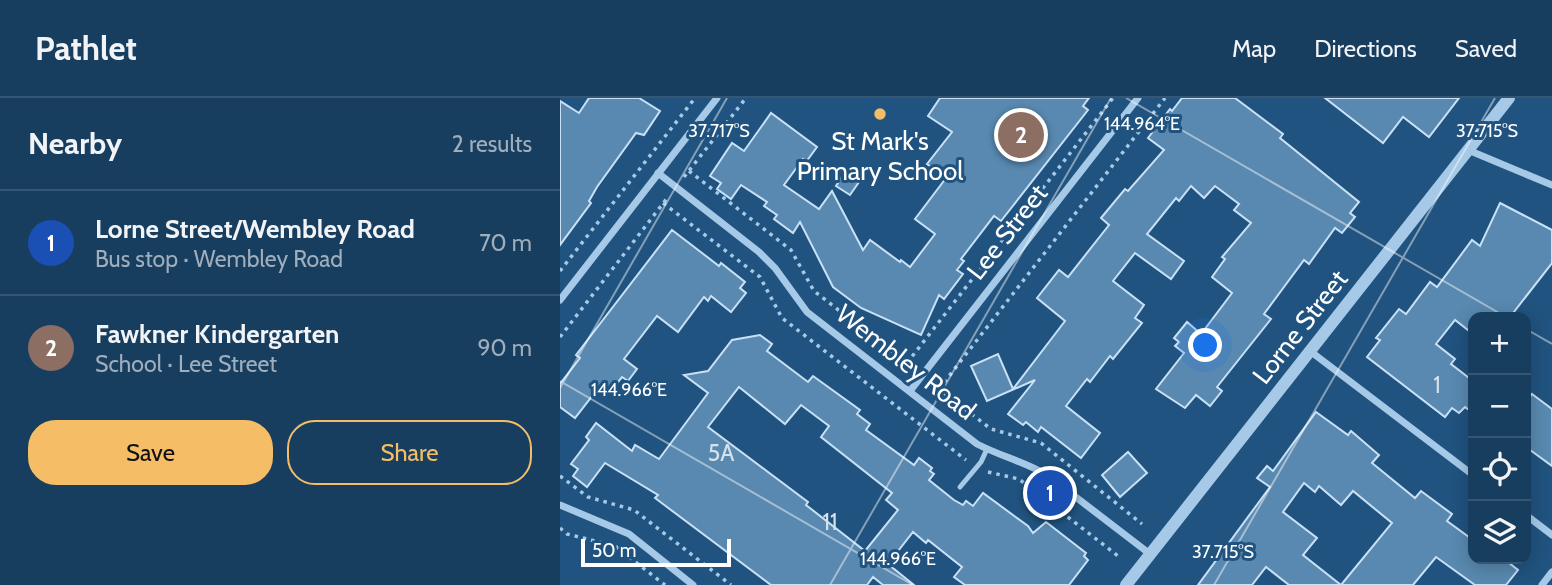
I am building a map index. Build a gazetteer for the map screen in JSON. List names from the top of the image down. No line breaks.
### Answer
{"streets":{"street":["Lee Street","Lorne Street","Wembley Road"]},"crossings":[["Lee Street","Wembley Road"],["Lorne Street","Wembley Road"]],"places":["St Mark's Primary School"],"house_numbers":["1","5A","11"],"scale_bar":"50 m","page":{"header":"Pathlet","nav":["Map","Directions","Saved"],"heading":["Nearby","2 results"],"pins":["2","1"],"list":[{"mark":"1","name":"Lorne Street/Wembley Road","note":"Bus stop · Wembley Road","value":"70 m"},{"mark":"2","name":"Fawkner Kindergarten","note":"School · Lee Street","value":"90 m"}],"map_buttons":["+","−"],"buttons":["Save","Share"],"scale":"50 m"},"coordinates":["144.964°E","37.717°S","37.715°S","144.966°E"]}
